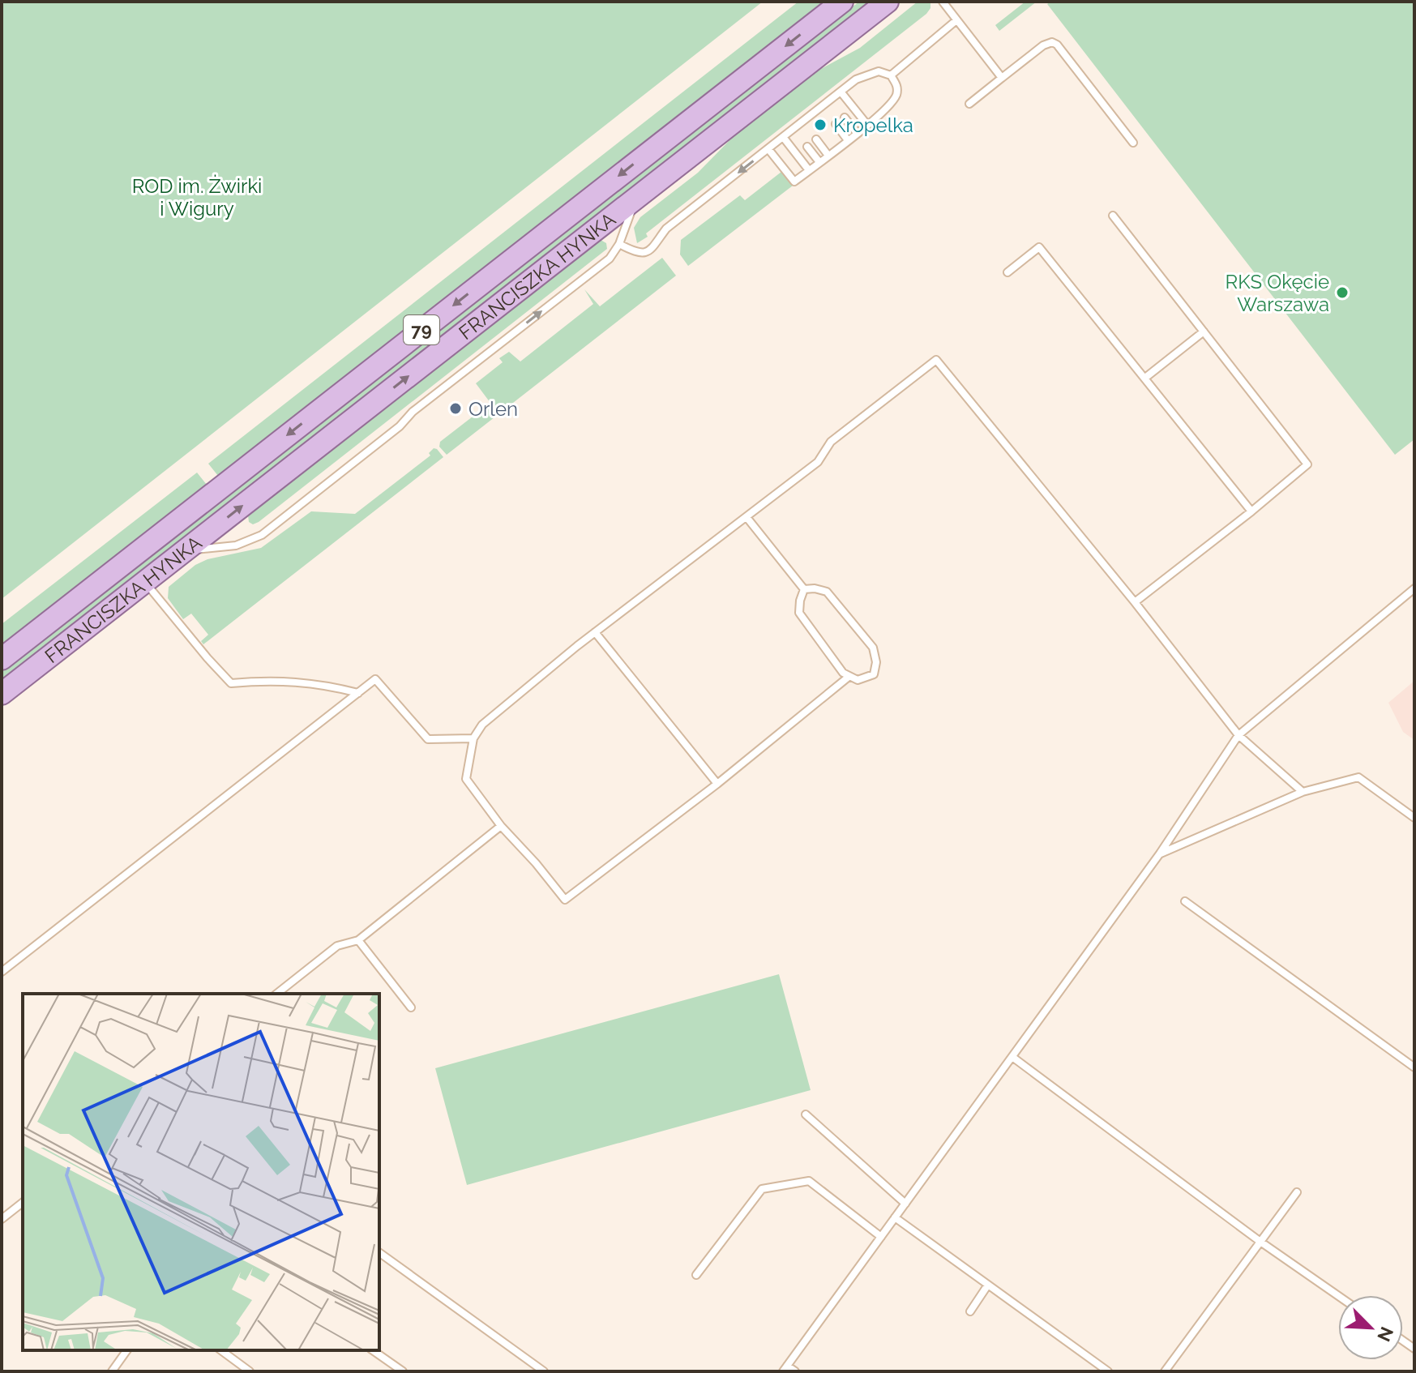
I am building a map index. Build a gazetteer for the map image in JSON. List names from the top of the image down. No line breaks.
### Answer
{"streets":{"main road":["FRANCISZKA HYNKA","79"]},"parks":["ROD im. Żwirki i Wigury"],"places":["Kropelka","RKS Okęcie Warszawa","Orlen"],"north":"bottom right"}
